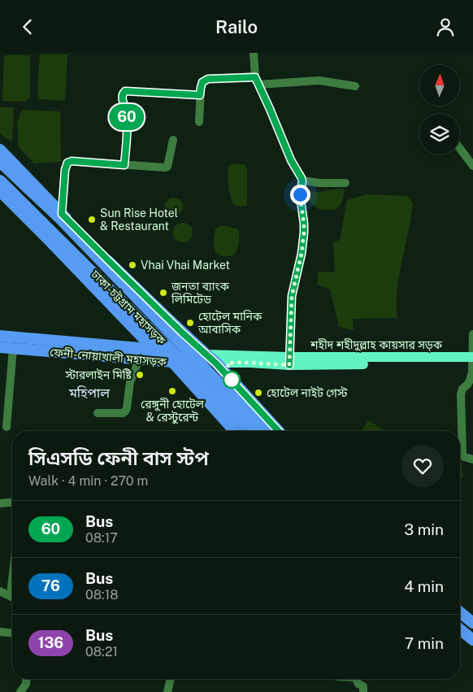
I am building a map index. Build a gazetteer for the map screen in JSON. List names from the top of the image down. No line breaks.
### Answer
{"streets":{"highway":["ঢাকা-চট্টগ্রাম মহাসড়ক","ফেনী-নোয়াখালী মহাসড়ক"],"main road":["শহীদ শহীদুল্লাহ কায়সার সড়ক"]},"crossings":[["শহীদ শহীদুল্লাহ কায়সার সড়ক","ফেনী-নোয়াখালী মহাসড়ক"]],"districts":["মহিপাল"],"places":["Sun Rise Hotel & Restaurant","Vhai Vhai Market","জনতা ব্যাংক লিমিটেড","হোটেল মানিক আবাসিক","স্টারলাইন মিষ্টি","রেঙ্গুনী হোটেল & রেস্টুরেন্ট","হোটেল নাইট গেস্ট"],"lines":["bus line 60"],"north":"top","page":{"header":"Railo","on_map":"60","heading":["সিএসডি ফেনী বাস স্টপ","Walk · 4 min · 270 m"],"list":[{"mark":"60","name":"Bus","note":"08:17","value":"3 min"},{"mark":"76","name":"Bus","note":"08:18","value":"4 min"},{"mark":"136","name":"Bus","note":"08:21","value":"7 min"}]}}
